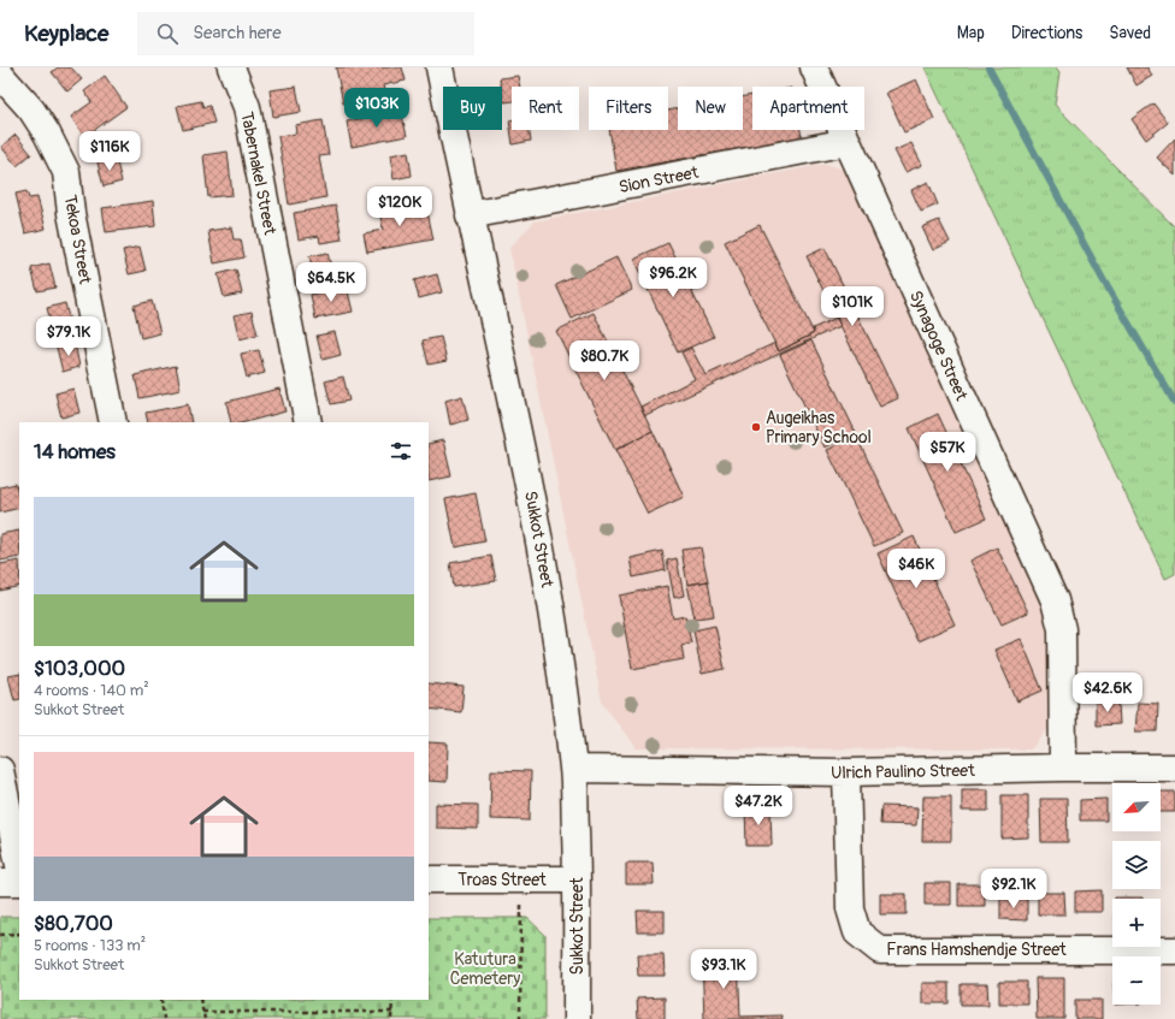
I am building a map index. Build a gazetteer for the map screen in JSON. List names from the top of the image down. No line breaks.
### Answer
{"streets":{"street":["Tabernakel Street","Sion Street","Tekoa Street","Synagoge Street","Sukkot Street","Ulrich Paulino Street","Troas Street","Frans Hamshendje Street"]},"crossings":[["Sion Street","Synagoge Street"],["Sion Street","Sukkot Street"],["Synagoge Street","Ulrich Paulino Street"],["Sukkot Street","Ulrich Paulino Street"],["Sukkot Street","Troas Street"],["Ulrich Paulino Street","Frans Hamshendje Street"]],"parks":["Katutura Cemetery"],"places":["Augeikhas Primary School"],"north":"bottom left","page":{"header":"Keyplace","search":"Search here","nav":["Map","Directions","Saved"],"chip":["Buy","Rent","Filters","New","Apartment"],"price":["$103K","$116K","$120K","$96.2K","$64.5K","$101K","$79.1K","$80.7K","$57K","$46K","$42.6K","$47.2K","$92.1K","$93.1K"],"heading":"14 homes","list":[{"name":"$103,000","note":"4 rooms · 140 m² · Sukkot Street"},{"name":"$80,700","note":"5 rooms · 133 m² · Sukkot Street"}],"map_buttons":["+","−"]}}
